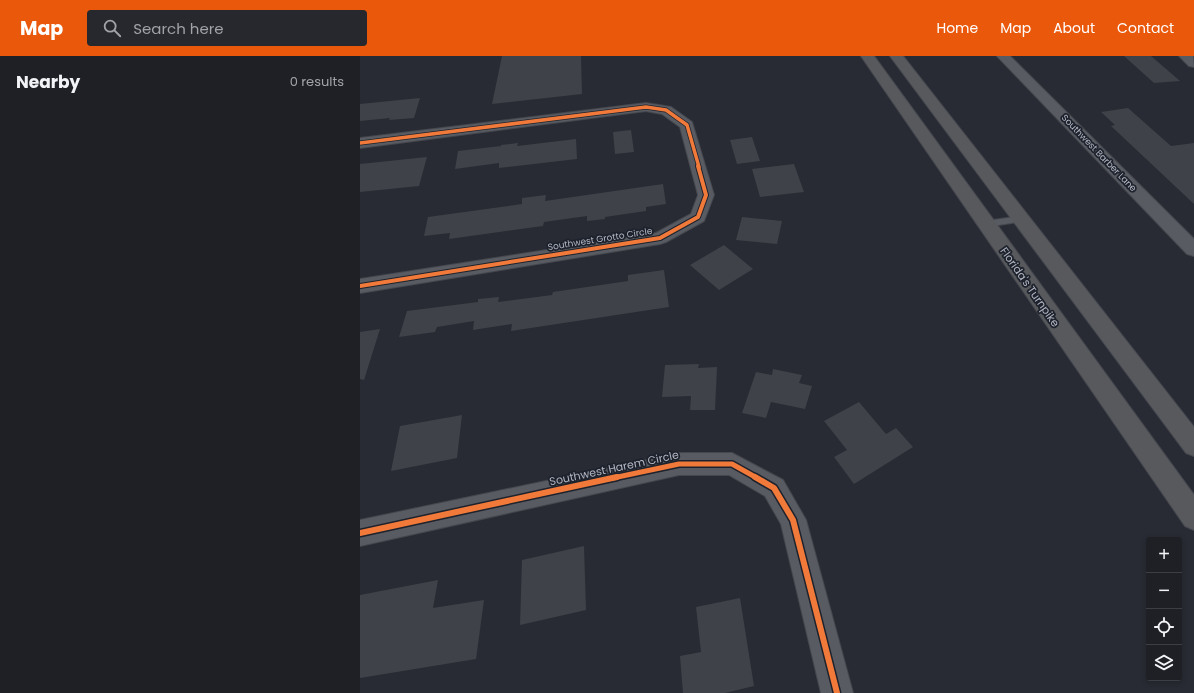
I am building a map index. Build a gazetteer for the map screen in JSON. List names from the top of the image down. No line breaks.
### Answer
{"streets":{"highway":["Florida's Turnpike"],"street":["Southwest Barber Lane","Southwest Grotto Circle","Southwest Harem Circle"]},"page":{"header":"Map","search":"Search here","nav":["Home","Map","About","Contact"],"heading":["Nearby","0 results"],"map_buttons":["+","−"]}}
